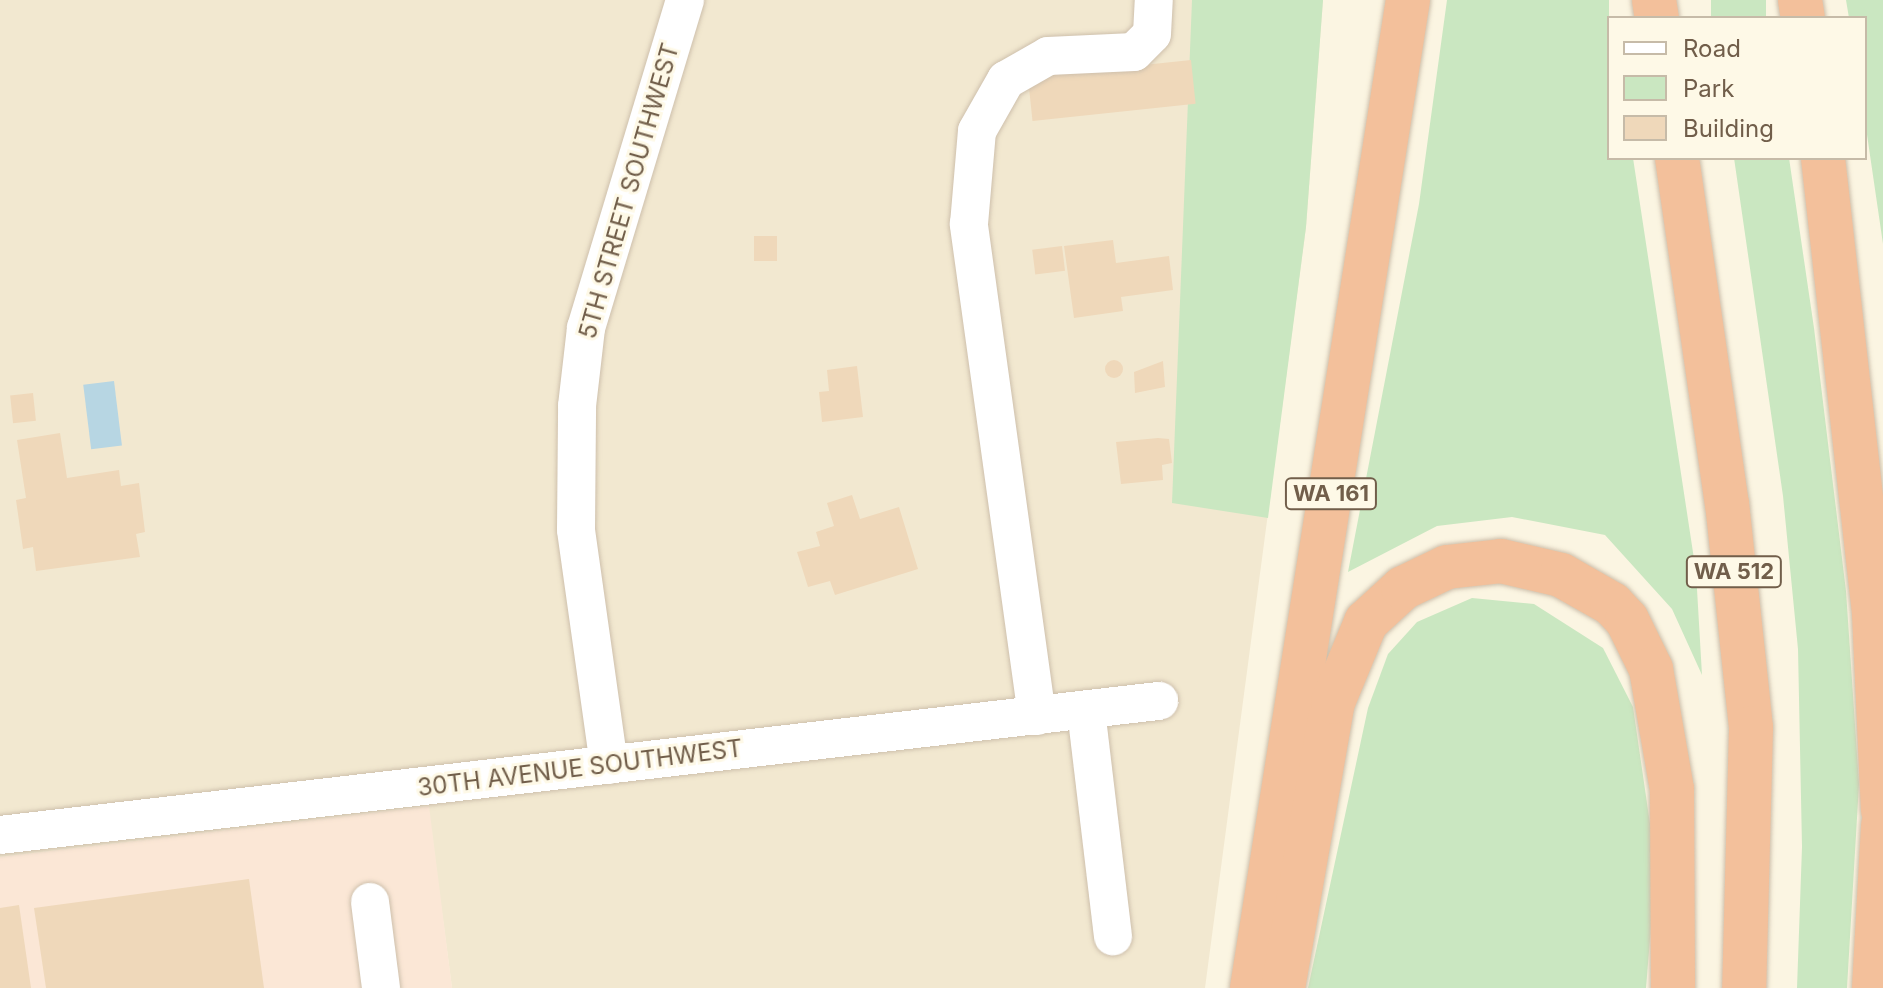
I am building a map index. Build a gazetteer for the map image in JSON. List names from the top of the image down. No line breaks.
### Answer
{"streets":{"highway":["WA 161","WA 512"],"street":["5TH STREET SOUTHWEST","30TH AVENUE SOUTHWEST"]},"crossings":[["5TH STREET SOUTHWEST","30TH AVENUE SOUTHWEST"]],"legend":["Road","Park","Building"]}
